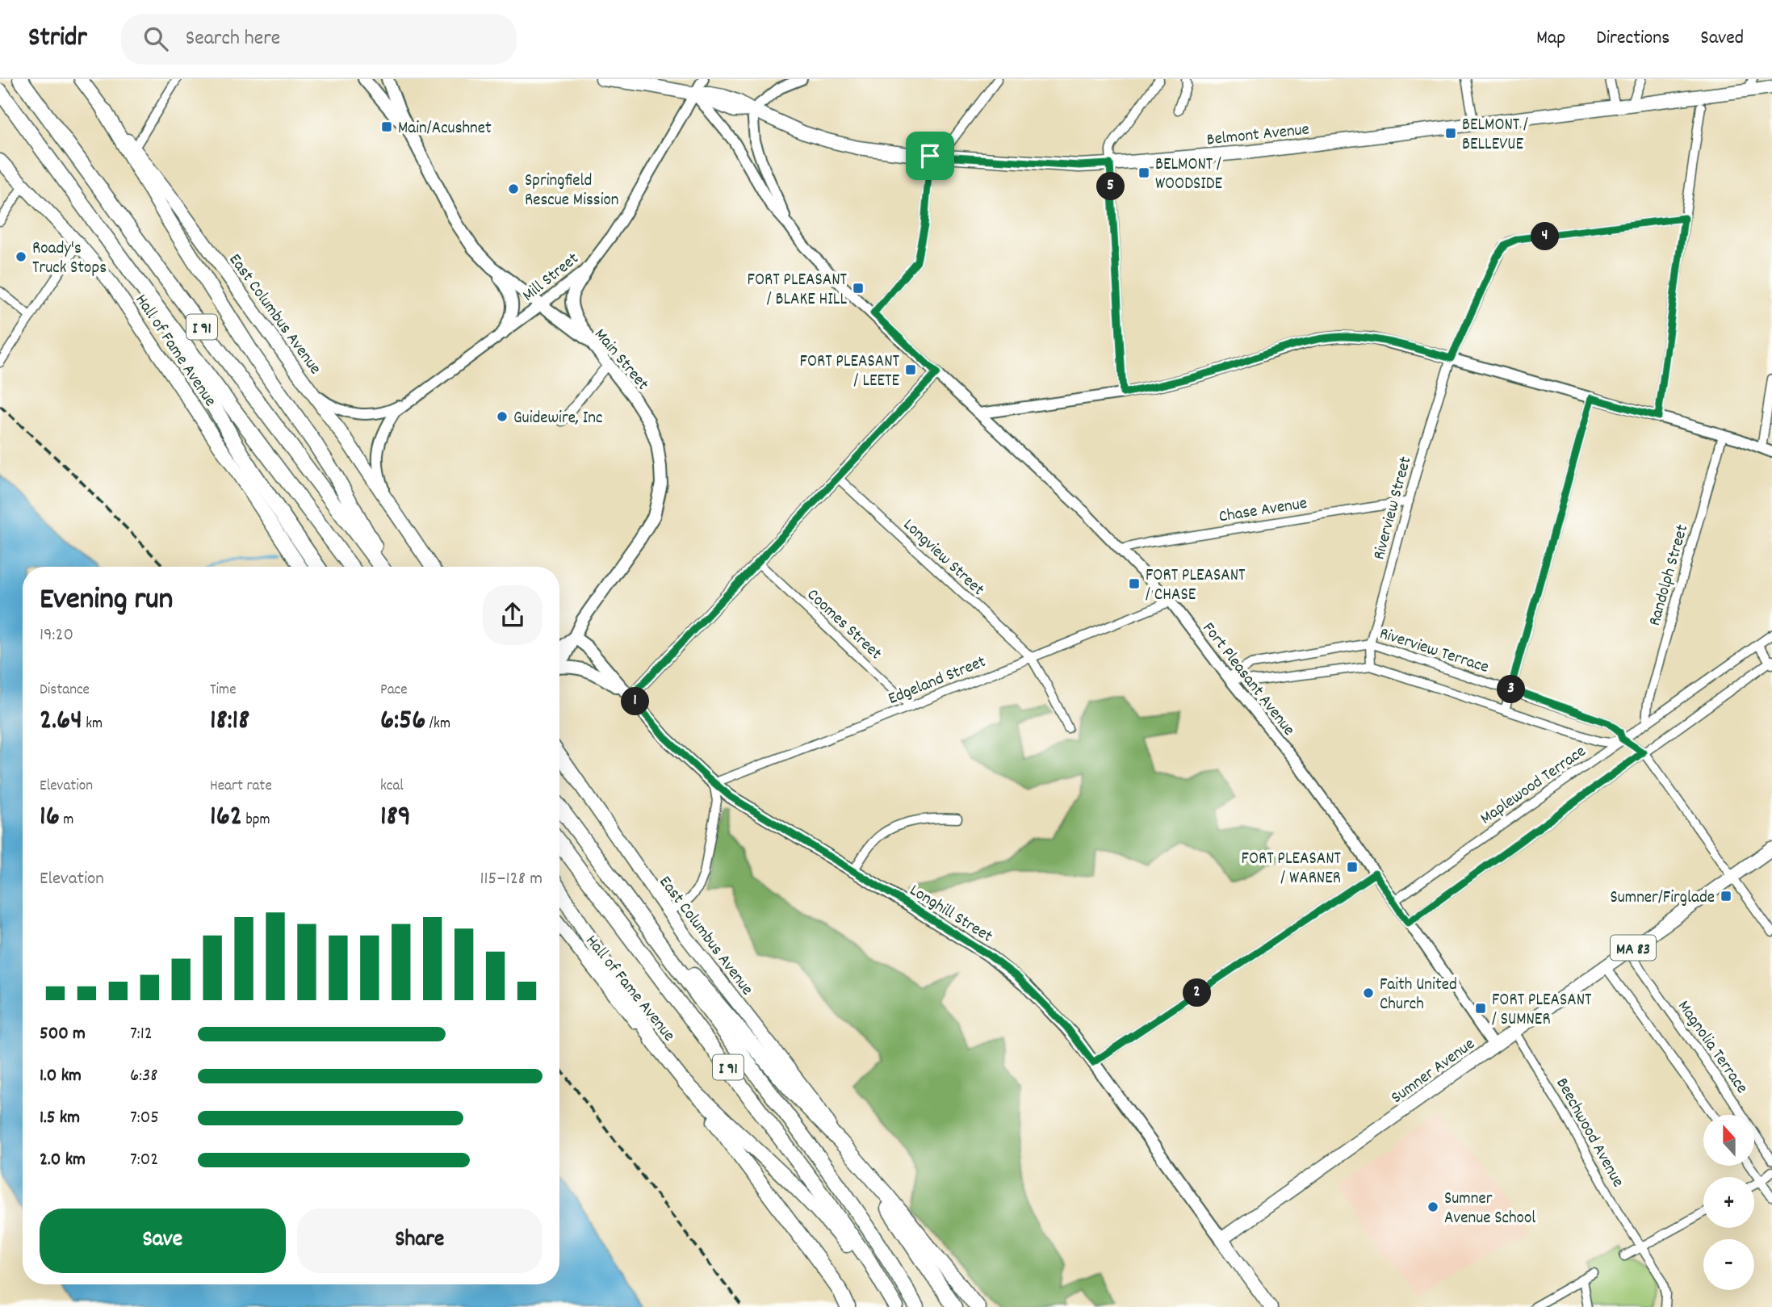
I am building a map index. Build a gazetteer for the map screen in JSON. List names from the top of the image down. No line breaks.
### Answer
{"streets":{"highway":["I 91"],"main road":["Belmont Avenue","East Columbus Avenue","Hall of Fame Avenue","Main Street","Longhill Street","MA 83","Sumner Avenue"],"street":["Mill Street","Riverview Street","Chase Avenue","Longview Street","Randolph Street","Coomes Street","Riverview Terrace","Fort Pleasant Avenue","Edgeland Street","Maplewood Terrace","Magnolia Terrace","Beechwood Avenue"]},"crossings":[["Belmont Avenue","Mill Street"],["Belmont Avenue","Fort Pleasant Avenue"],["Mill Street","East Columbus Avenue"],["Mill Street","Main Street"],["Mill Street","Fort Pleasant Avenue"],["Main Street","Longhill Street"],["Riverview Street","Chase Avenue"],["Riverview Street","Riverview Terrace"],["Chase Avenue","Fort Pleasant Avenue"],["Longview Street","Edgeland Street"],["Randolph Street","Maplewood Terrace"],["Coomes Street","Edgeland Street"],["Riverview Terrace","Fort Pleasant Avenue"],["Riverview Terrace","Maplewood Terrace"],["Fort Pleasant Avenue","Edgeland Street"],["Fort Pleasant Avenue","Maplewood Terrace"],["Fort Pleasant Avenue","Sumner Avenue"],["Edgeland Street","Longhill Street"],["Longhill Street","Sumner Avenue"],["Magnolia Terrace","Sumner Avenue"],["Sumner Avenue","Beechwood Avenue"]],"places":{"transit":["Main/Acushnet","BELMONT / BELLEVUE","BELMONT / WOODSIDE","FORT PLEASANT / BLAKE HILL","FORT PLEASANT / LEETE","FORT PLEASANT / CHASE","FORT PLEASANT / WARNER","Sumner/Firglade","FORT PLEASANT / SUMNER"],"other":["Springfield Rescue Mission","Roady's Truck Stops","Guidewire, Inc","Faith United Church","Sumner Avenue School"]},"north":"top","page":{"header":"Stridr","search":"Search here","nav":["Map","Directions","Saved"],"pins":["5","4","3","1","2"],"heading":["Evening run","19:20"],"stats":[["Distance","2.64 km"],["Time","18:18"],["Pace","6:56 /km"],["Elevation","16 m"],["Heart rate","162 bpm"],["kcal","189"]],"chart":["Elevation","115–128 m"],"list":[{"name":"500 m","note":"7:12"},{"name":"1.0 km","note":"6:38"},{"name":"1.5 km","note":"7:05"},{"name":"2.0 km","note":"7:02"}],"map_buttons":["+","−"],"buttons":["Save","Share"]}}
